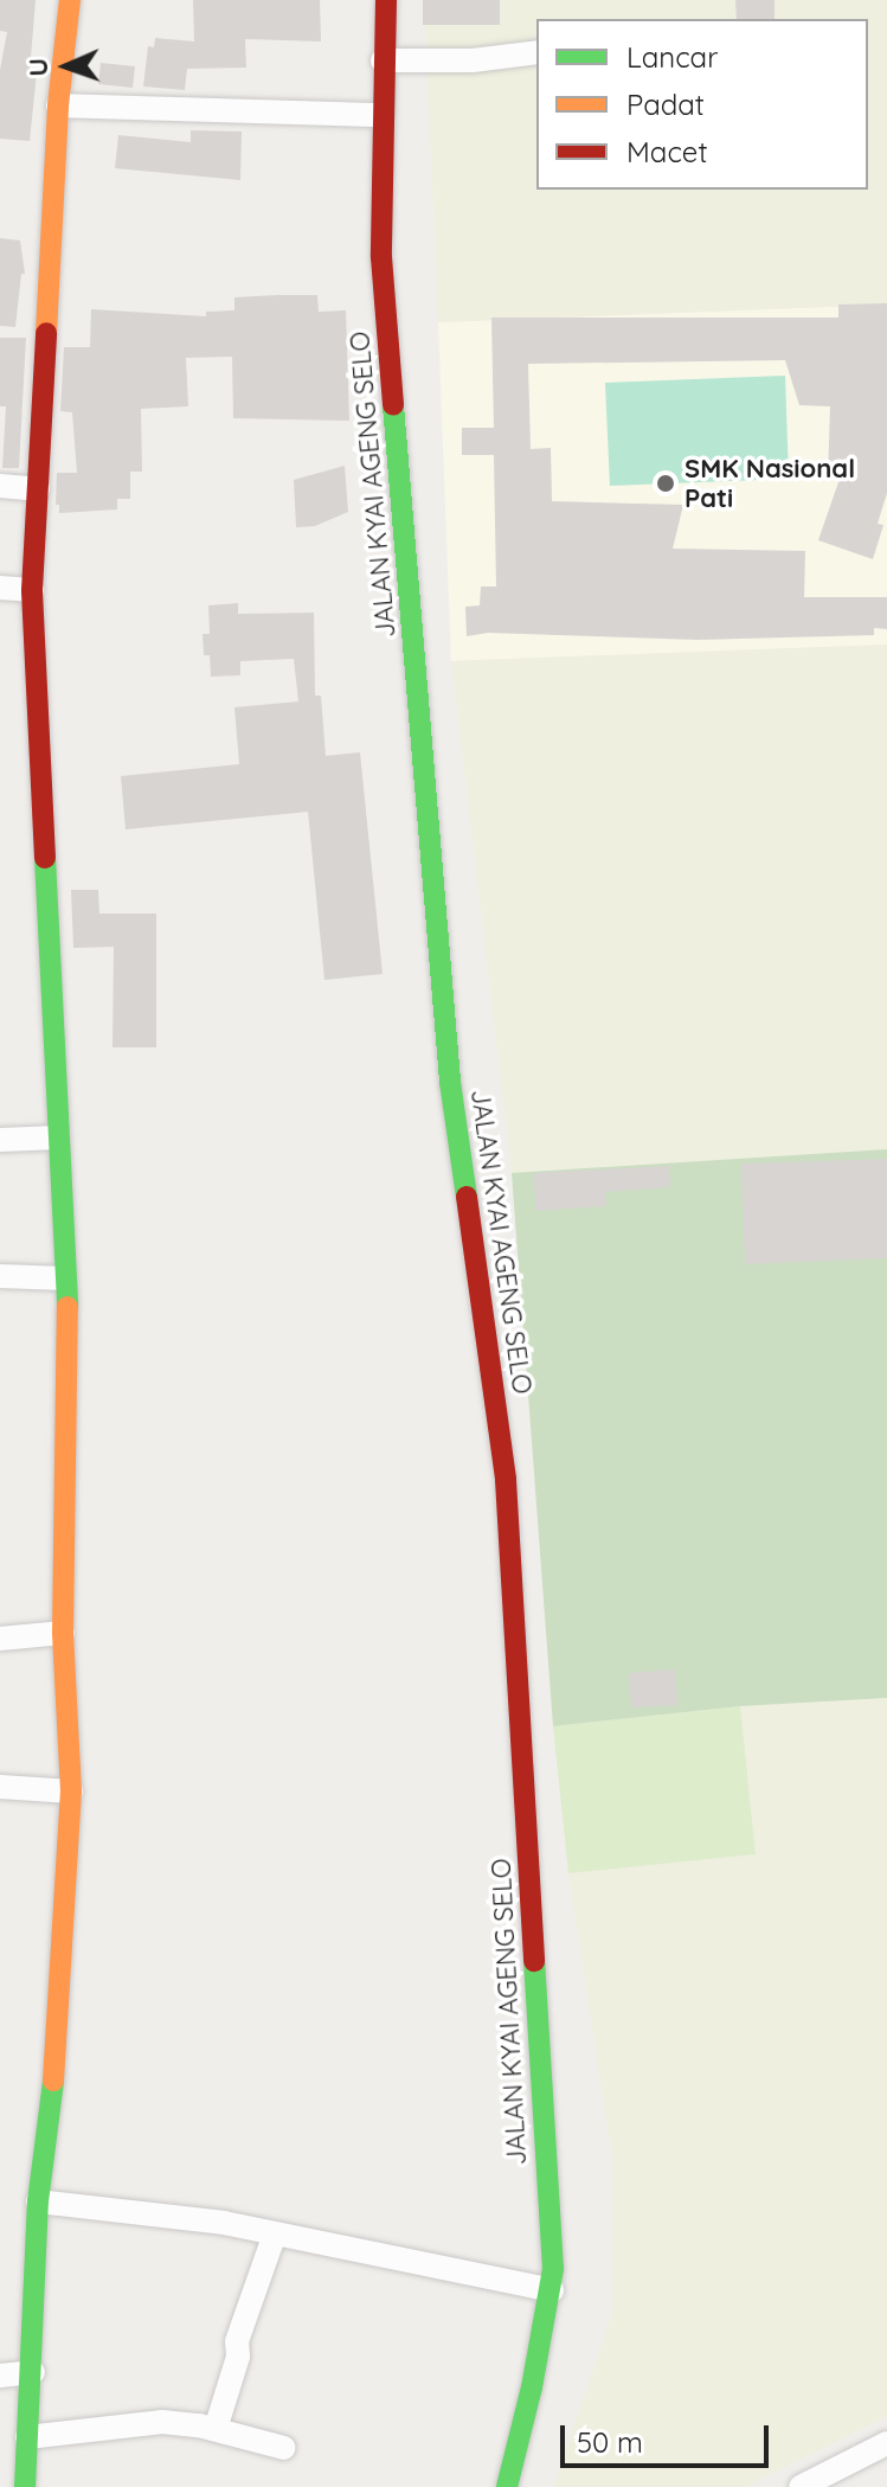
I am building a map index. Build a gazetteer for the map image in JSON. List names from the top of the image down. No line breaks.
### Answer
{"streets":{"street":["JALAN KYAI AGENG SELO"]},"places":["SMK Nasional Pati"],"legend":["Lancar","Padat","Macet"],"scale_bar":"50 m","north":"left"}
